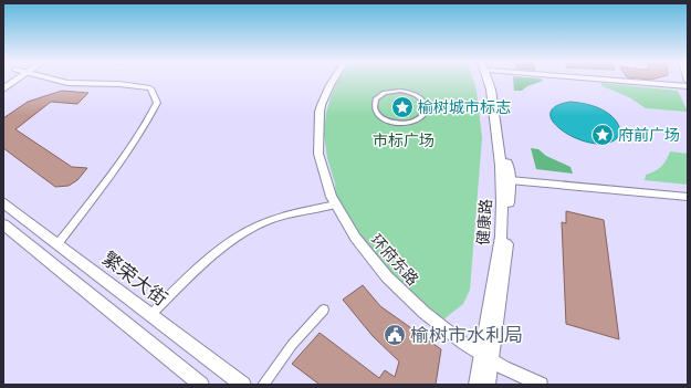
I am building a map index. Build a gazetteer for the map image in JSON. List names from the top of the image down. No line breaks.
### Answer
{"streets":{"main road":["健康路","繁荣大街"],"street":["环府东路"]},"crossings":[["健康路","环府东路"]],"parks":["市标广场"],"places":{"place":["榆树城市标志","府前广场"],"public building":["榆树市水利局"]}}
